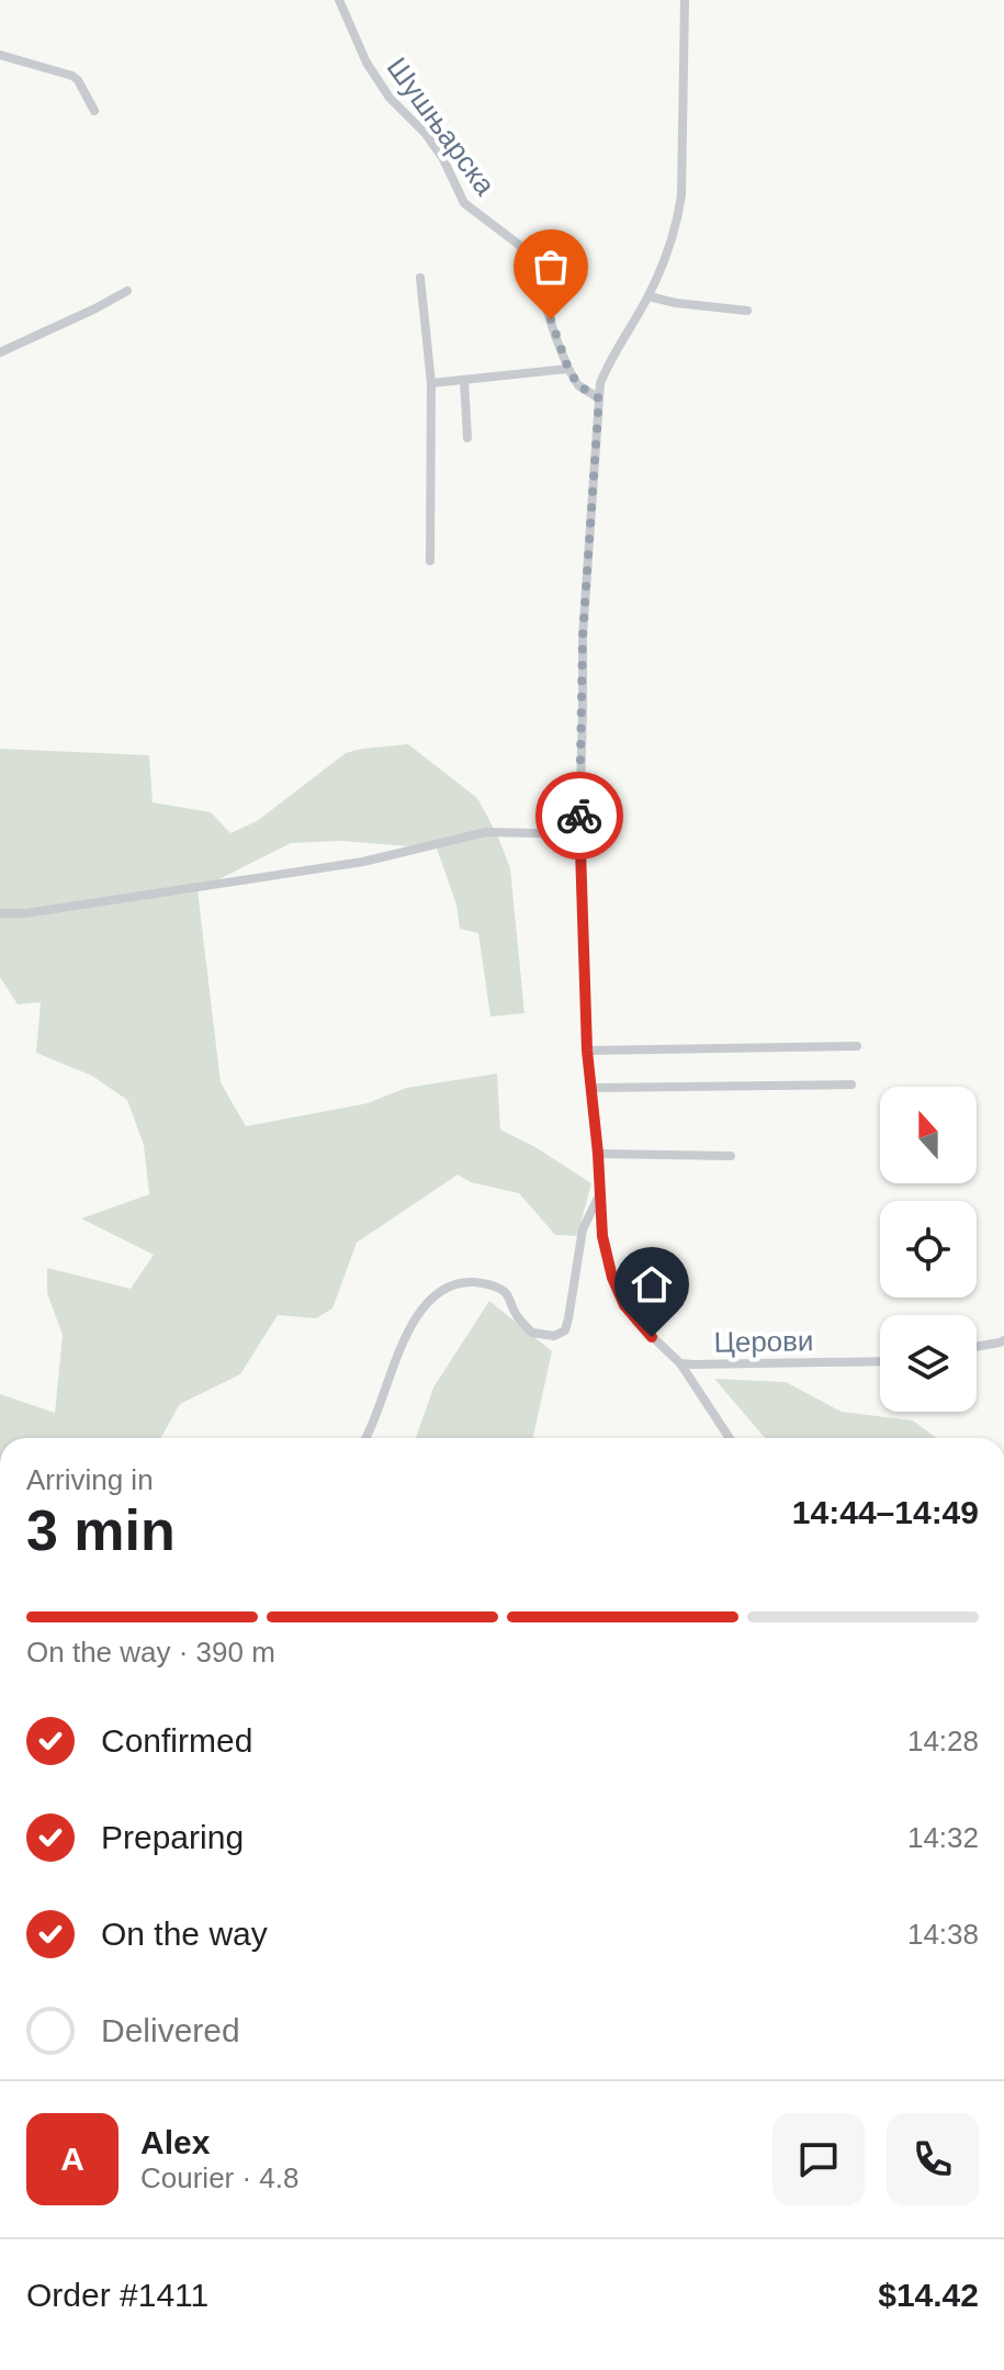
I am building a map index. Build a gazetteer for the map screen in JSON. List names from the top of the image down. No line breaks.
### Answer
{"streets":{"street":["Шушњарска","Церови"]},"crossings":[["Шушњарска","Церови"]],"north":"top","page":{"heading":["3 min","Arriving in","14:44–14:49"],"panel":["Alex","Courier · 4.8","Order #1411","$14.42"],"bar":"On the way · 390 m","list":[["Confirmed","14:28"],["Preparing","14:32"],["On the way","14:38"],"Delivered"],"round":"A"}}
